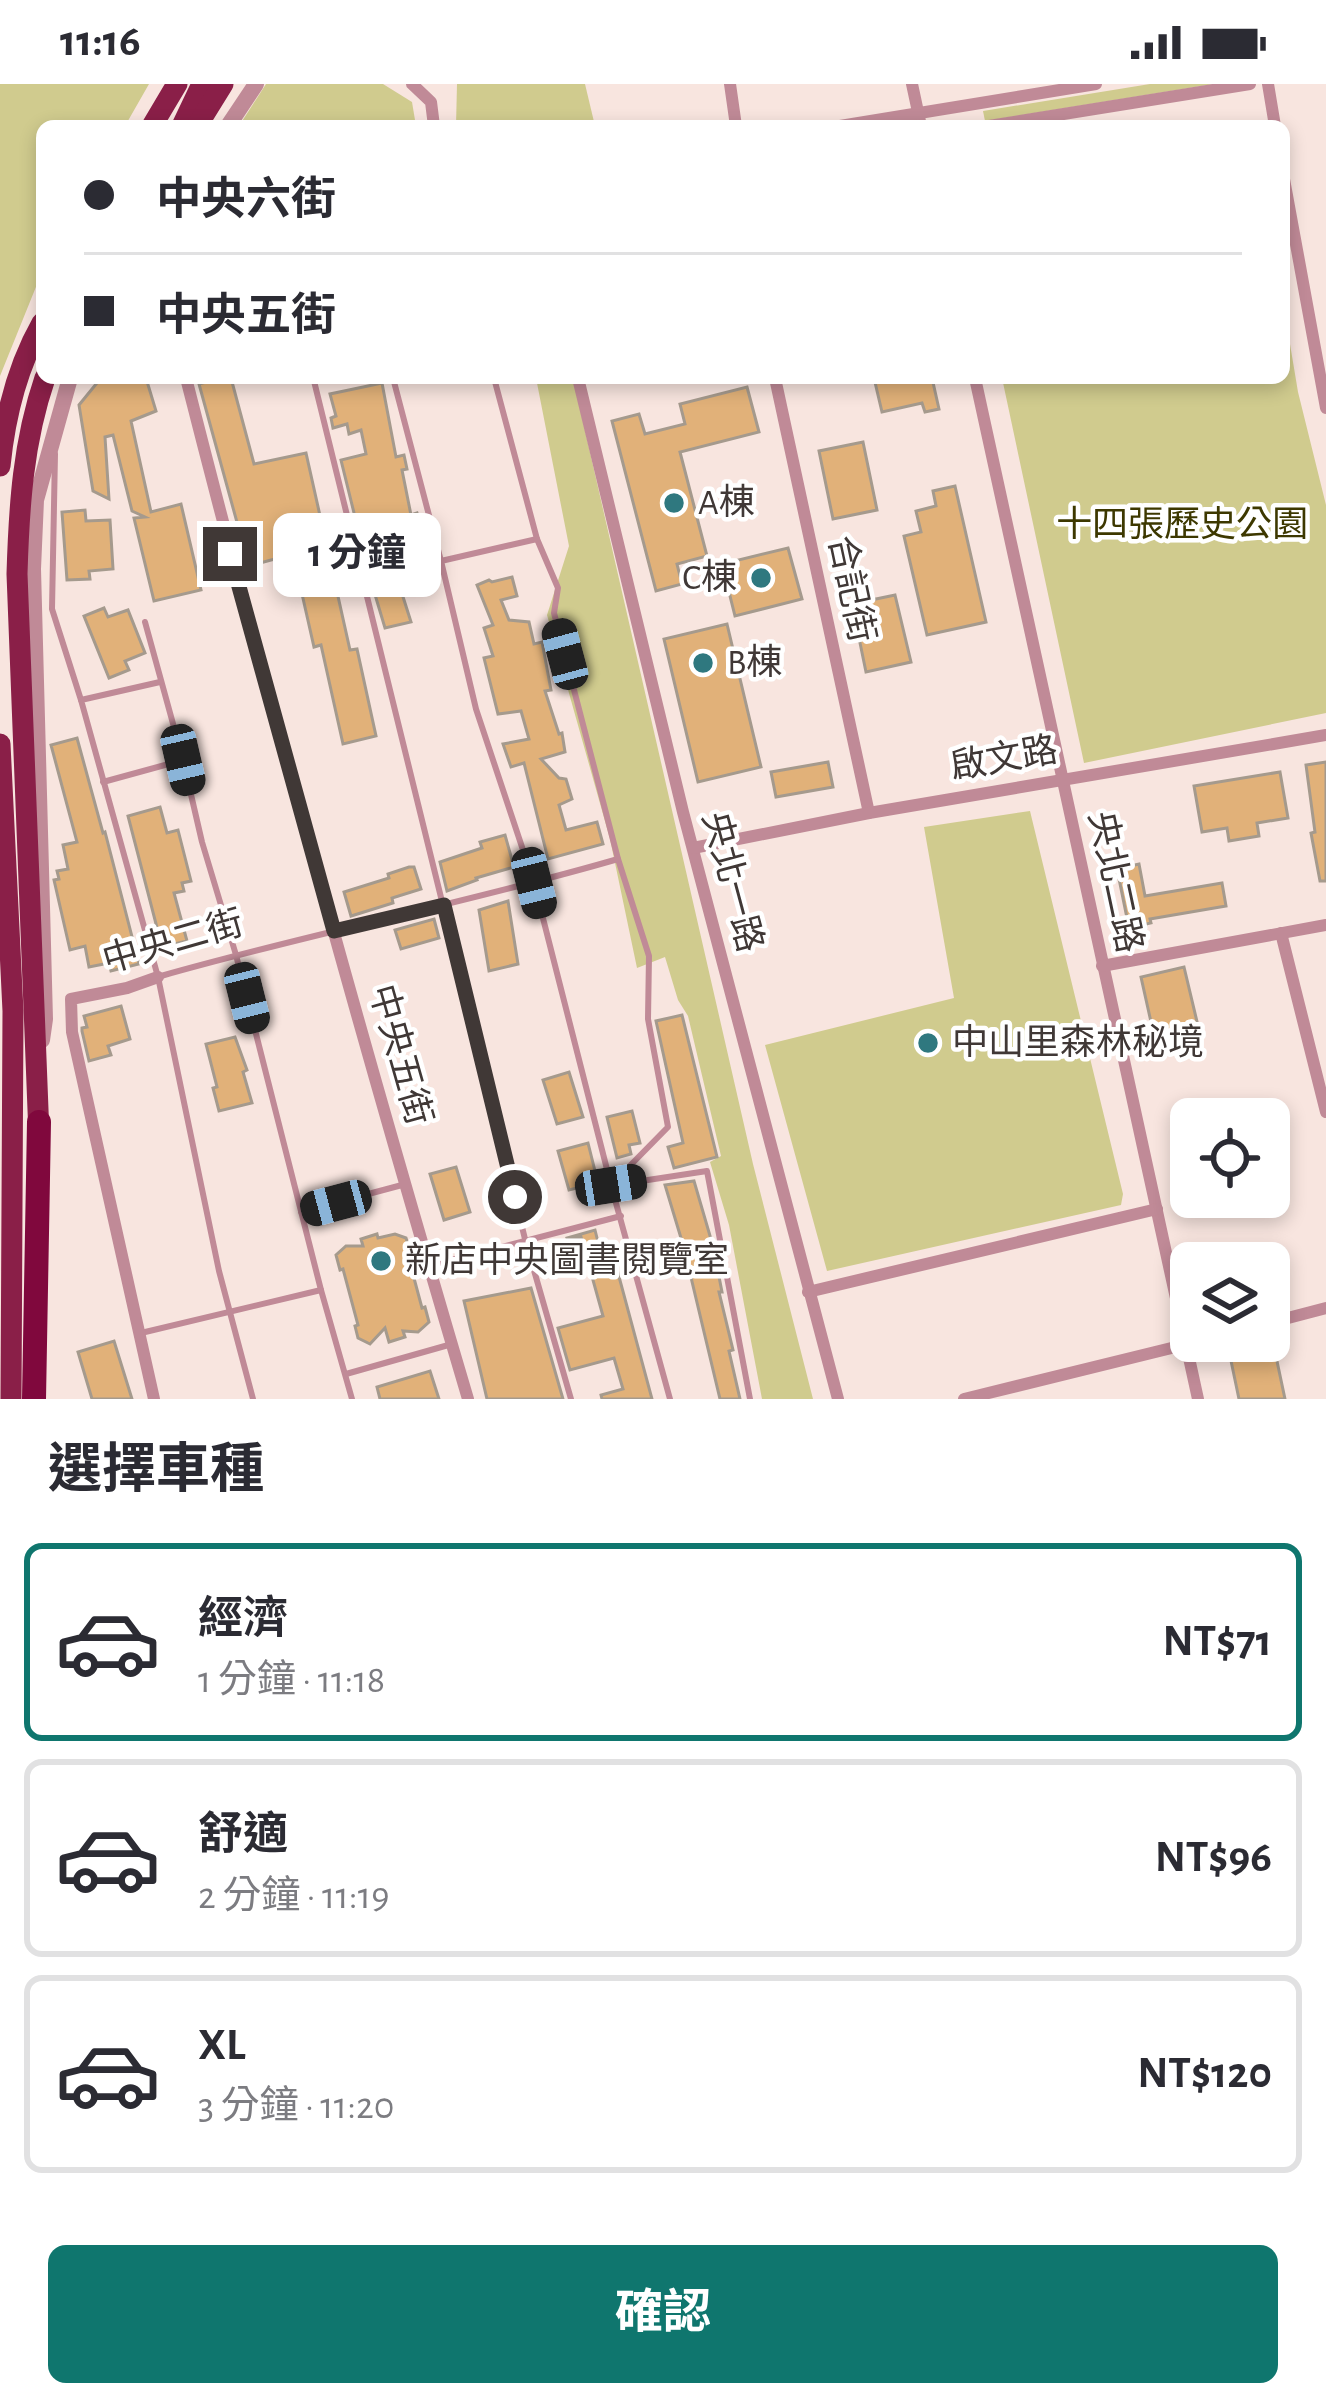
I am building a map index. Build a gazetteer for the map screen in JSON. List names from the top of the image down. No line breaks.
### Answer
{"streets":{"street":["合記街","啟文路","央北一路","央北二路","中央二街","中央五街"]},"crossings":[["合記街","啟文路"],["啟文路","央北一路"],["啟文路","央北二路"],["中央二街","中央五街"]],"parks":["十四張歷史公園"],"places":["A棟","C棟","B棟","中山里森林秘境","新店中央圖書閱覽室"],"page":{"status":"11:16","banner":["中央六街","中央五街"],"bubble":"1 分鐘","heading":"選擇車種","list":[{"name":"經濟","note":"1 分鐘 · 11:18","value":"NT$71"},{"name":"舒適","note":"2 分鐘 · 11:19","value":"NT$96"},{"name":"XL","note":"3 分鐘 · 11:20","value":"NT$120"}],"buttons":"確認"}}
